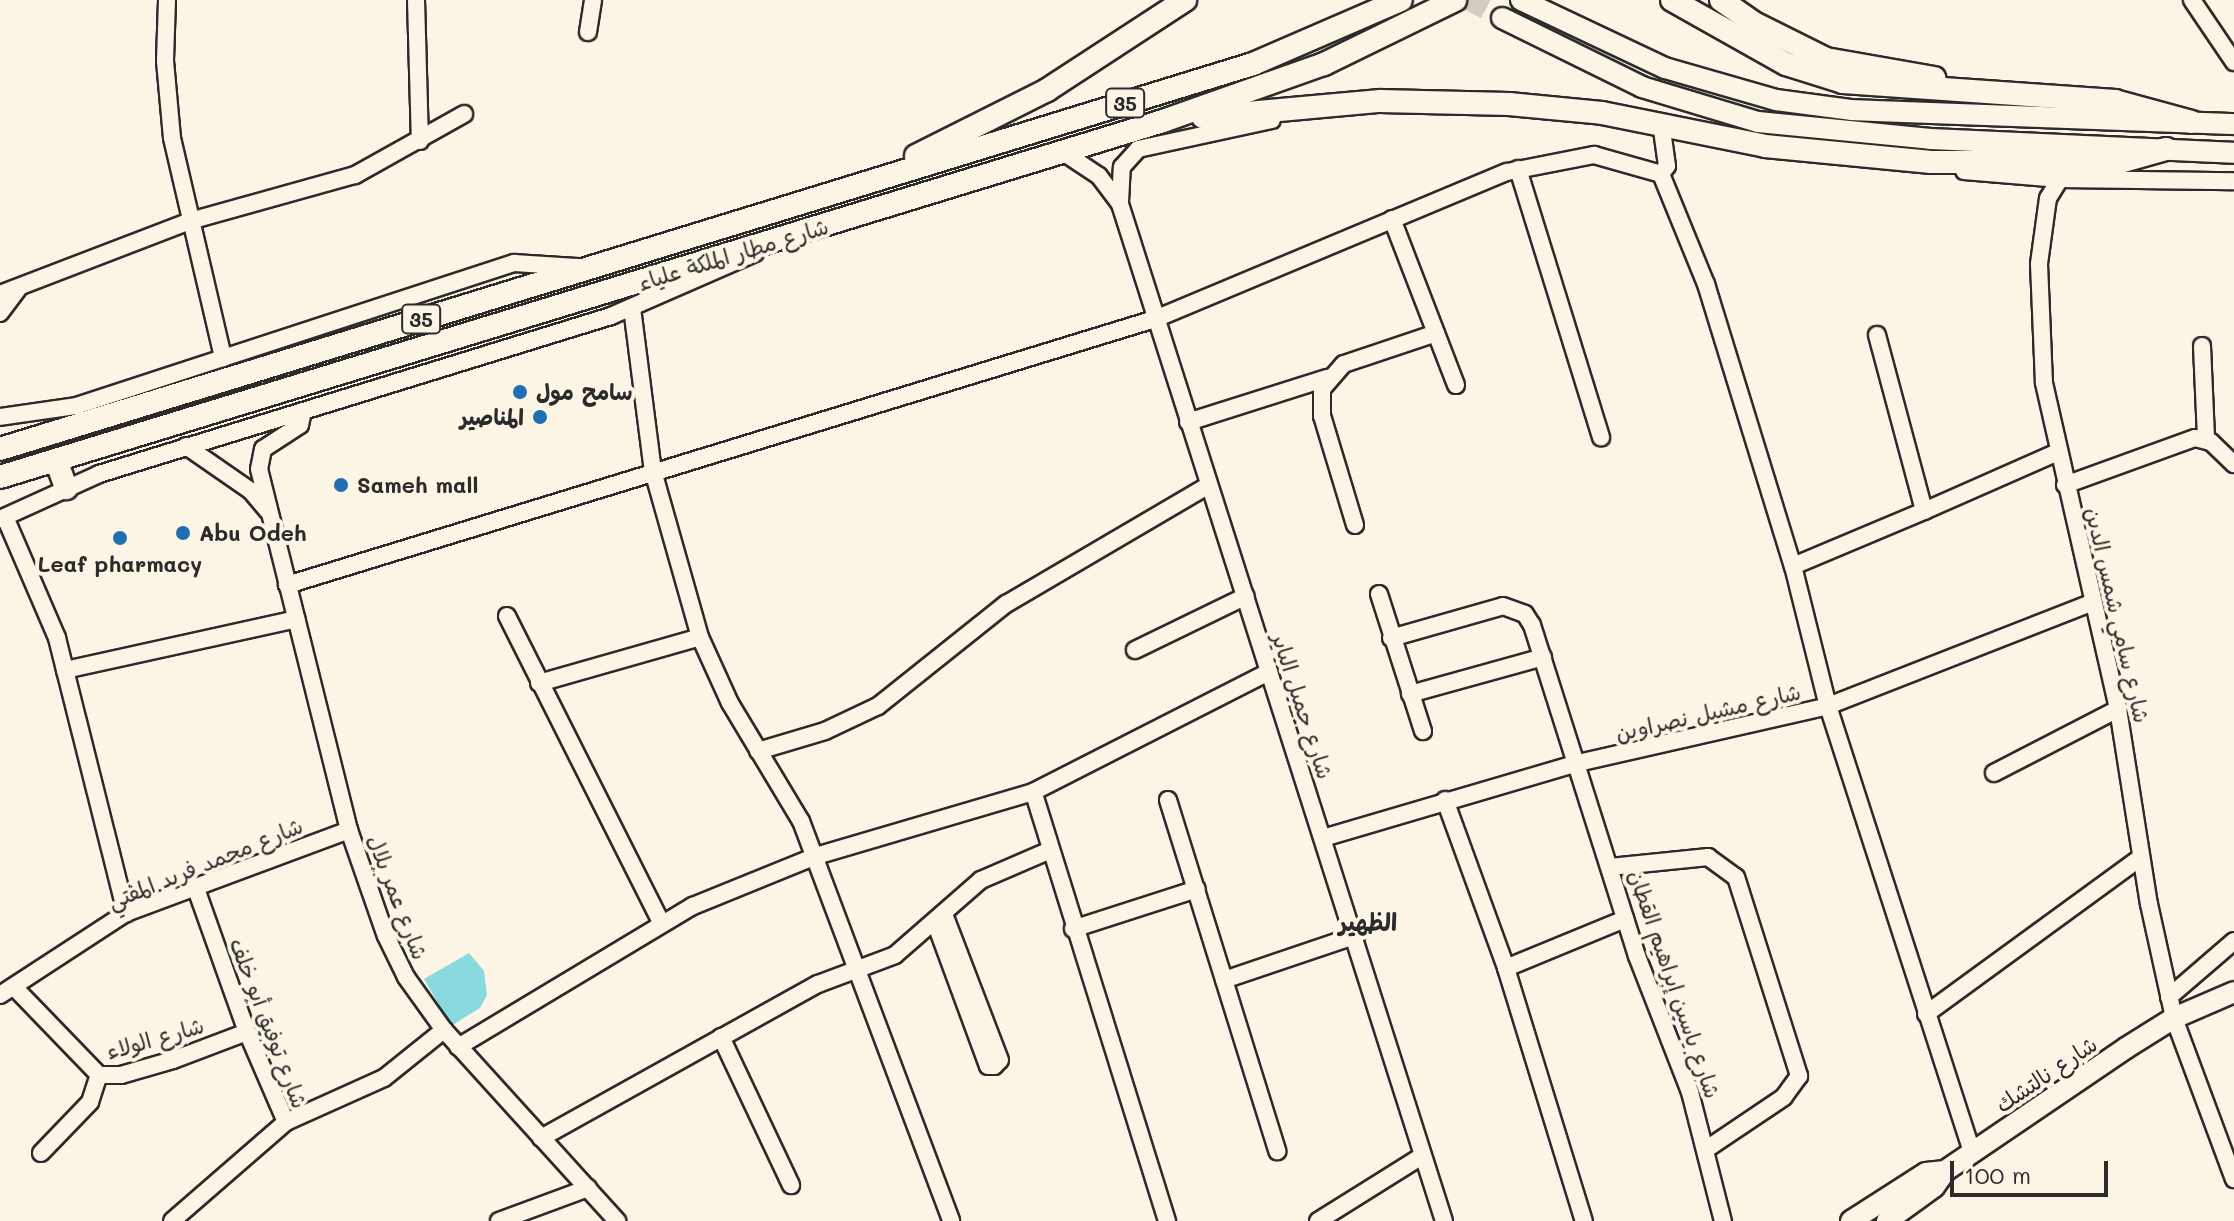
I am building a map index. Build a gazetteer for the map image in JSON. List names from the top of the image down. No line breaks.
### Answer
{"streets":{"highway":["35","شارع مطار الملكة علياء"],"main road":["شارع نالتشك"],"street":["شارع سامي شمس الدين","شارع جميل الباير","شارع مشيل نصراوين","شارع محمد فريد المفتي","شارع عمر بلال","شارع ياسين إبراهيم القطان","شارع توفيق أبو خلف","شارع الولاء"]},"crossings":[["شارع مطار الملكة علياء","شارع جميل الباير"],["شارع سامي شمس الدين","شارع مشيل نصراوين"],["شارع سامي شمس الدين","شارع نالتشك"],["شارع جميل الباير","شارع مشيل نصراوين"],["شارع مشيل نصراوين","شارع ياسين إبراهيم القطان"],["شارع محمد فريد المفتي","شارع عمر بلال"],["شارع محمد فريد المفتي","شارع توفيق أبو خلف"],["شارع محمد فريد المفتي","شارع الولاء"],["شارع توفيق أبو خلف","شارع الولاء"]],"districts":["الظهير"],"places":["سامح مول","المناصير","Sameh mall","Abu Odeh","Leaf pharmacy"],"scale_bar":"100 m"}
